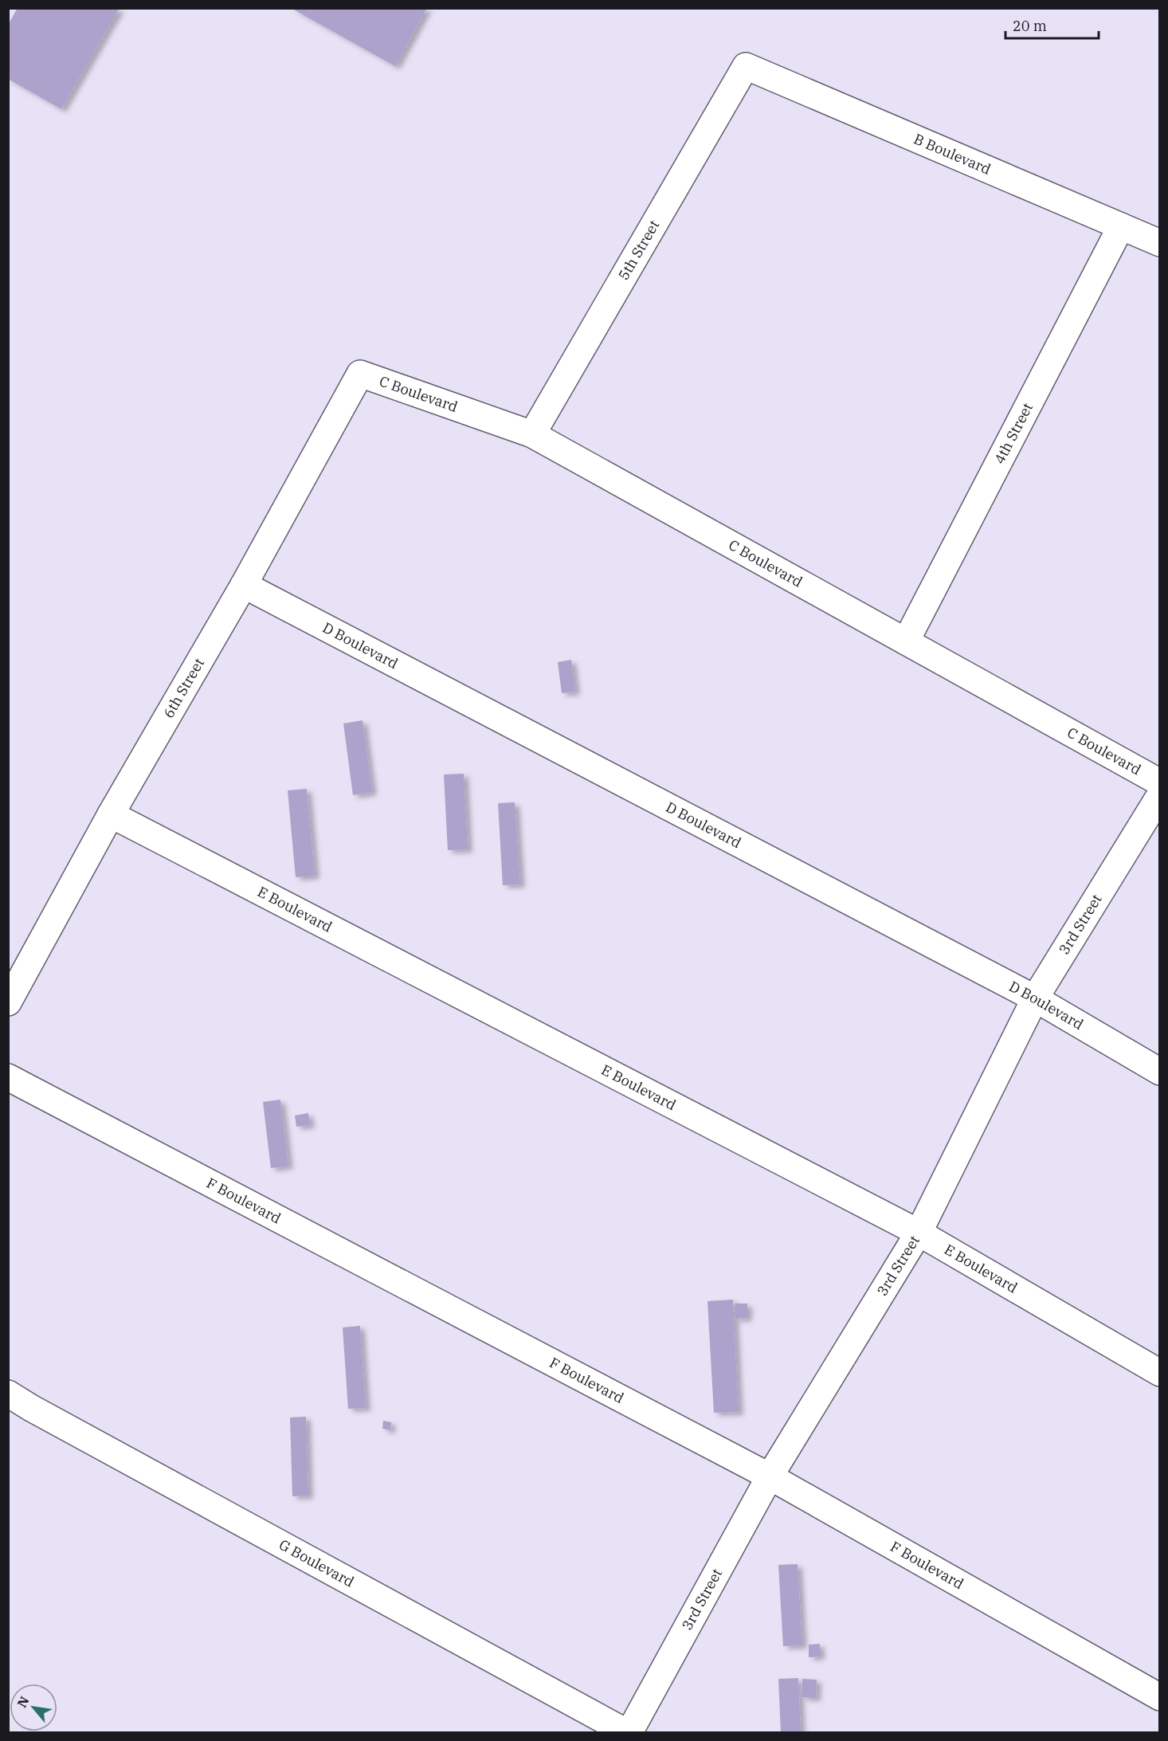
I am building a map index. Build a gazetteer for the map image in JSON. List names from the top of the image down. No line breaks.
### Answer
{"streets":{"street":["B Boulevard","5th Street","C Boulevard","4th Street","D Boulevard","6th Street","E Boulevard","3rd Street","F Boulevard","G Boulevard"]},"crossings":[["B Boulevard","5th Street"],["B Boulevard","4th Street"],["5th Street","C Boulevard"],["C Boulevard","4th Street"],["C Boulevard","6th Street"],["D Boulevard","6th Street"],["D Boulevard","3rd Street"],["6th Street","E Boulevard"],["E Boulevard","3rd Street"],["3rd Street","F Boulevard"],["3rd Street","G Boulevard"]],"scale_bar":"20 m","north":"top left"}
